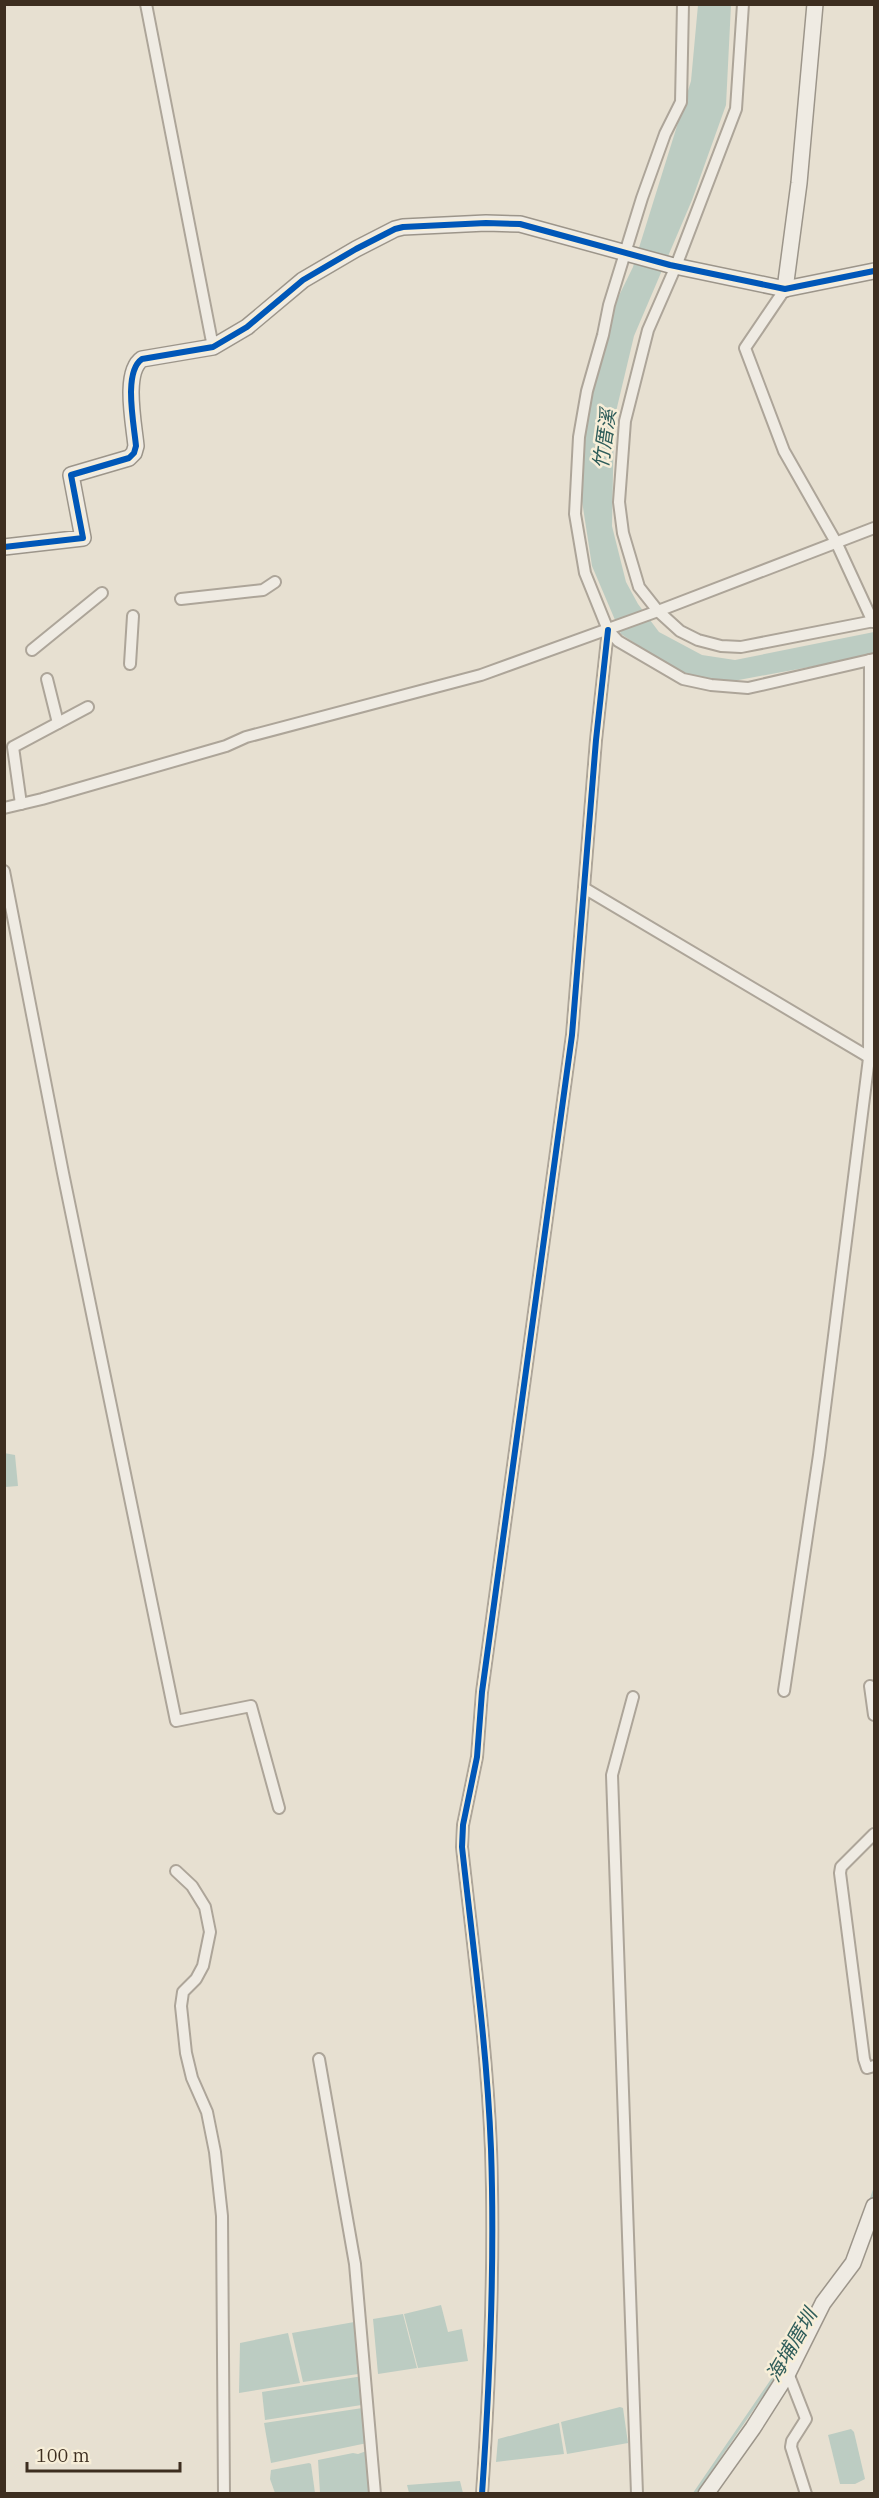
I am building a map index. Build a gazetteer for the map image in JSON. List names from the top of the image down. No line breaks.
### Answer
{"water":["竹厝溪","海埔厝圳"],"scale_bar":"100 m"}
